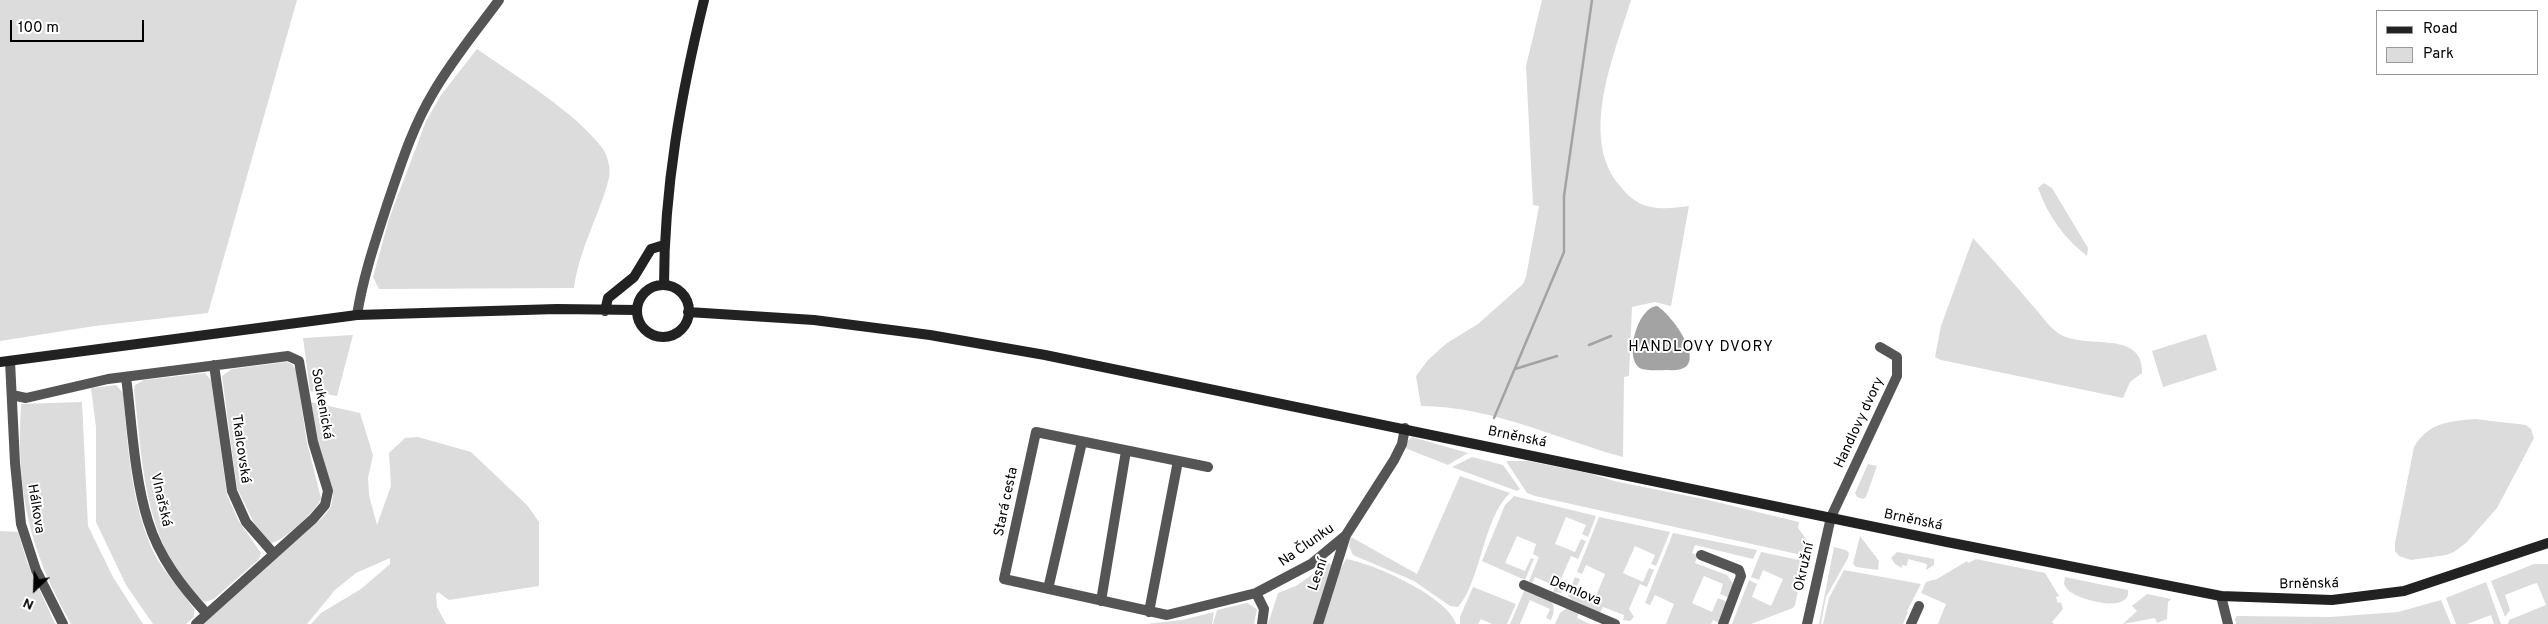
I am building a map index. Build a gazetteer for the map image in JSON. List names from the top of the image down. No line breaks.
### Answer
{"streets":{"main road":["Brněnská"],"street":["Soukenická","Handlovy dvory","Tkalcovská","Vlnařská","Stará cesta","Hálkova","Na Člunku","Okružní","Lesní","Demlova"]},"crossings":[["Soukenická","Tkalcovská"],["Soukenická","Vlnařská"],["Soukenická","Hálkova"],["Handlovy dvory","Brněnská"],["Handlovy dvory","Okružní"],["Brněnská","Na Člunku"],["Brněnská","Okružní"],["Stará cesta","Na Člunku"],["Na Člunku","Lesní"]],"districts":["HANDLOVY DVORY"],"legend":["Road","Park"],"scale_bar":"100 m","north":"bottom left"}
